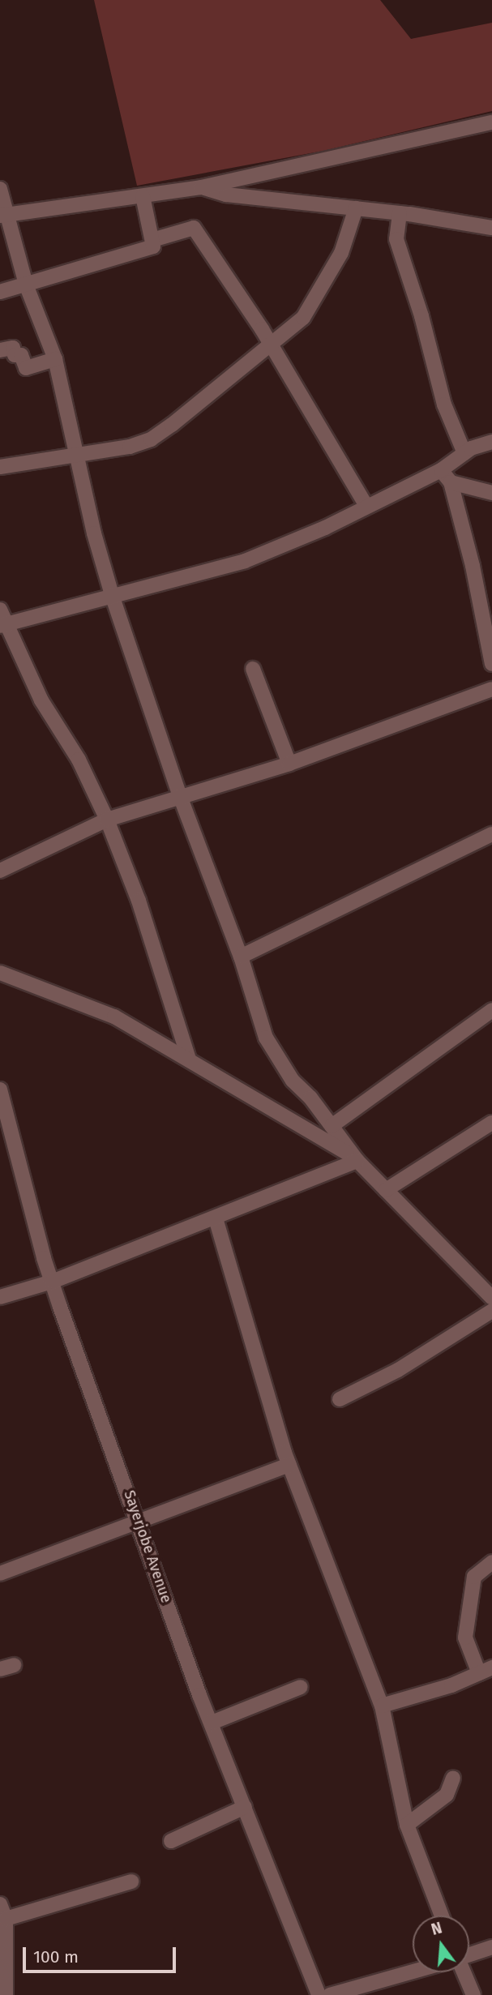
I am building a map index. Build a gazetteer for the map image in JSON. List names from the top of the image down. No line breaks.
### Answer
{"streets":{"street":["Sayerjobe Avenue"]},"scale_bar":"100 m","north":"top"}
